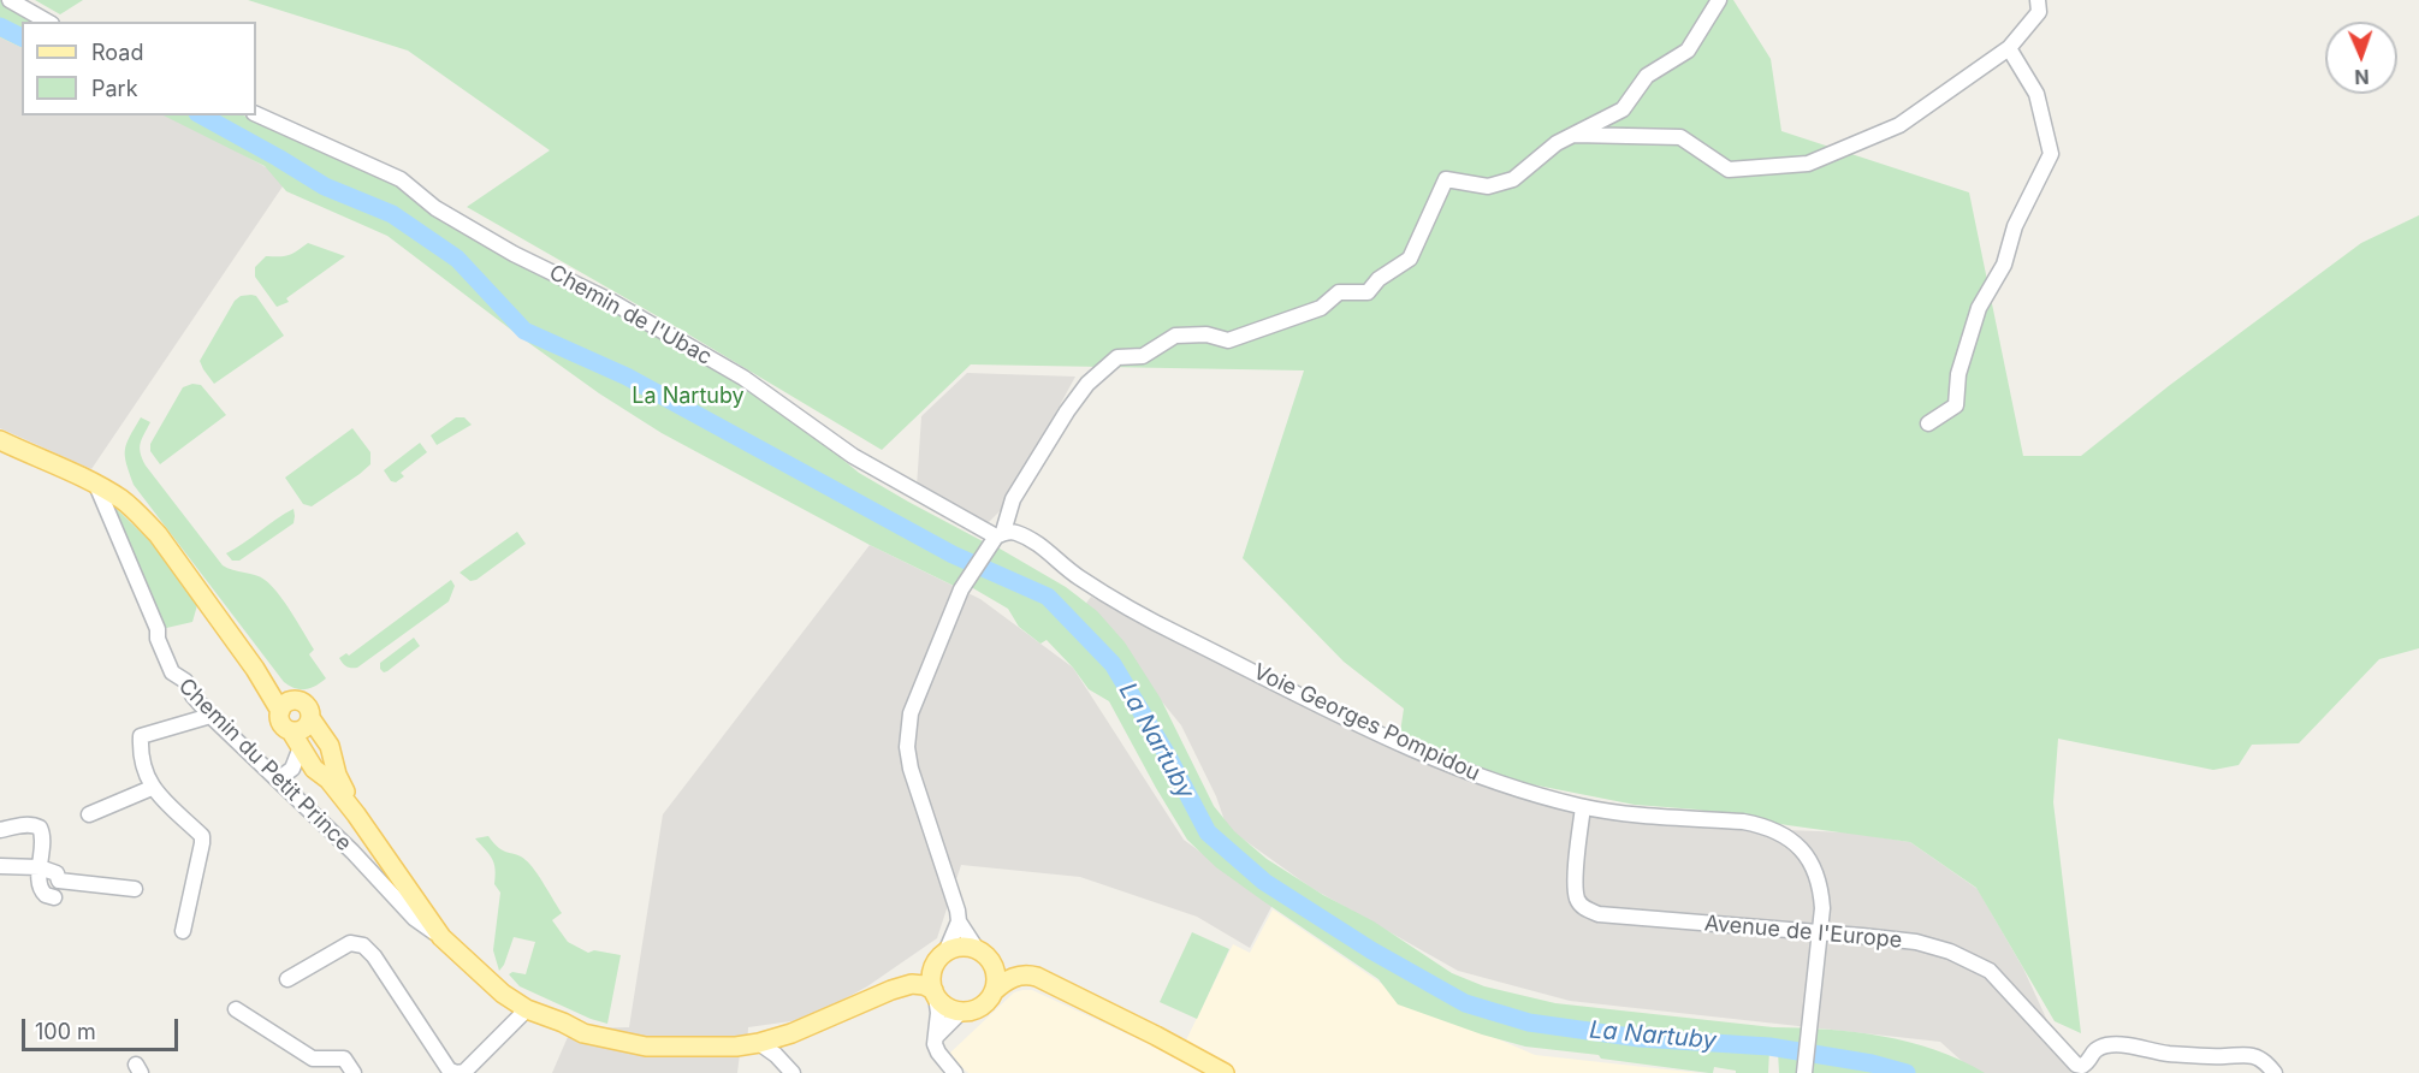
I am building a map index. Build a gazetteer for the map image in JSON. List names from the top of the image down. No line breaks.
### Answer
{"streets":{"street":["Chemin de l'Ubac","Voie Georges Pompidou","Chemin du Petit Prince","Avenue de l'Europe"]},"crossings":[["Chemin de l'Ubac","Voie Georges Pompidou"],["Voie Georges Pompidou","Avenue de l'Europe"]],"water":["La Nartuby"],"parks":["La Nartuby"],"legend":["Road","Park"],"scale_bar":"100 m","north":"bottom"}
